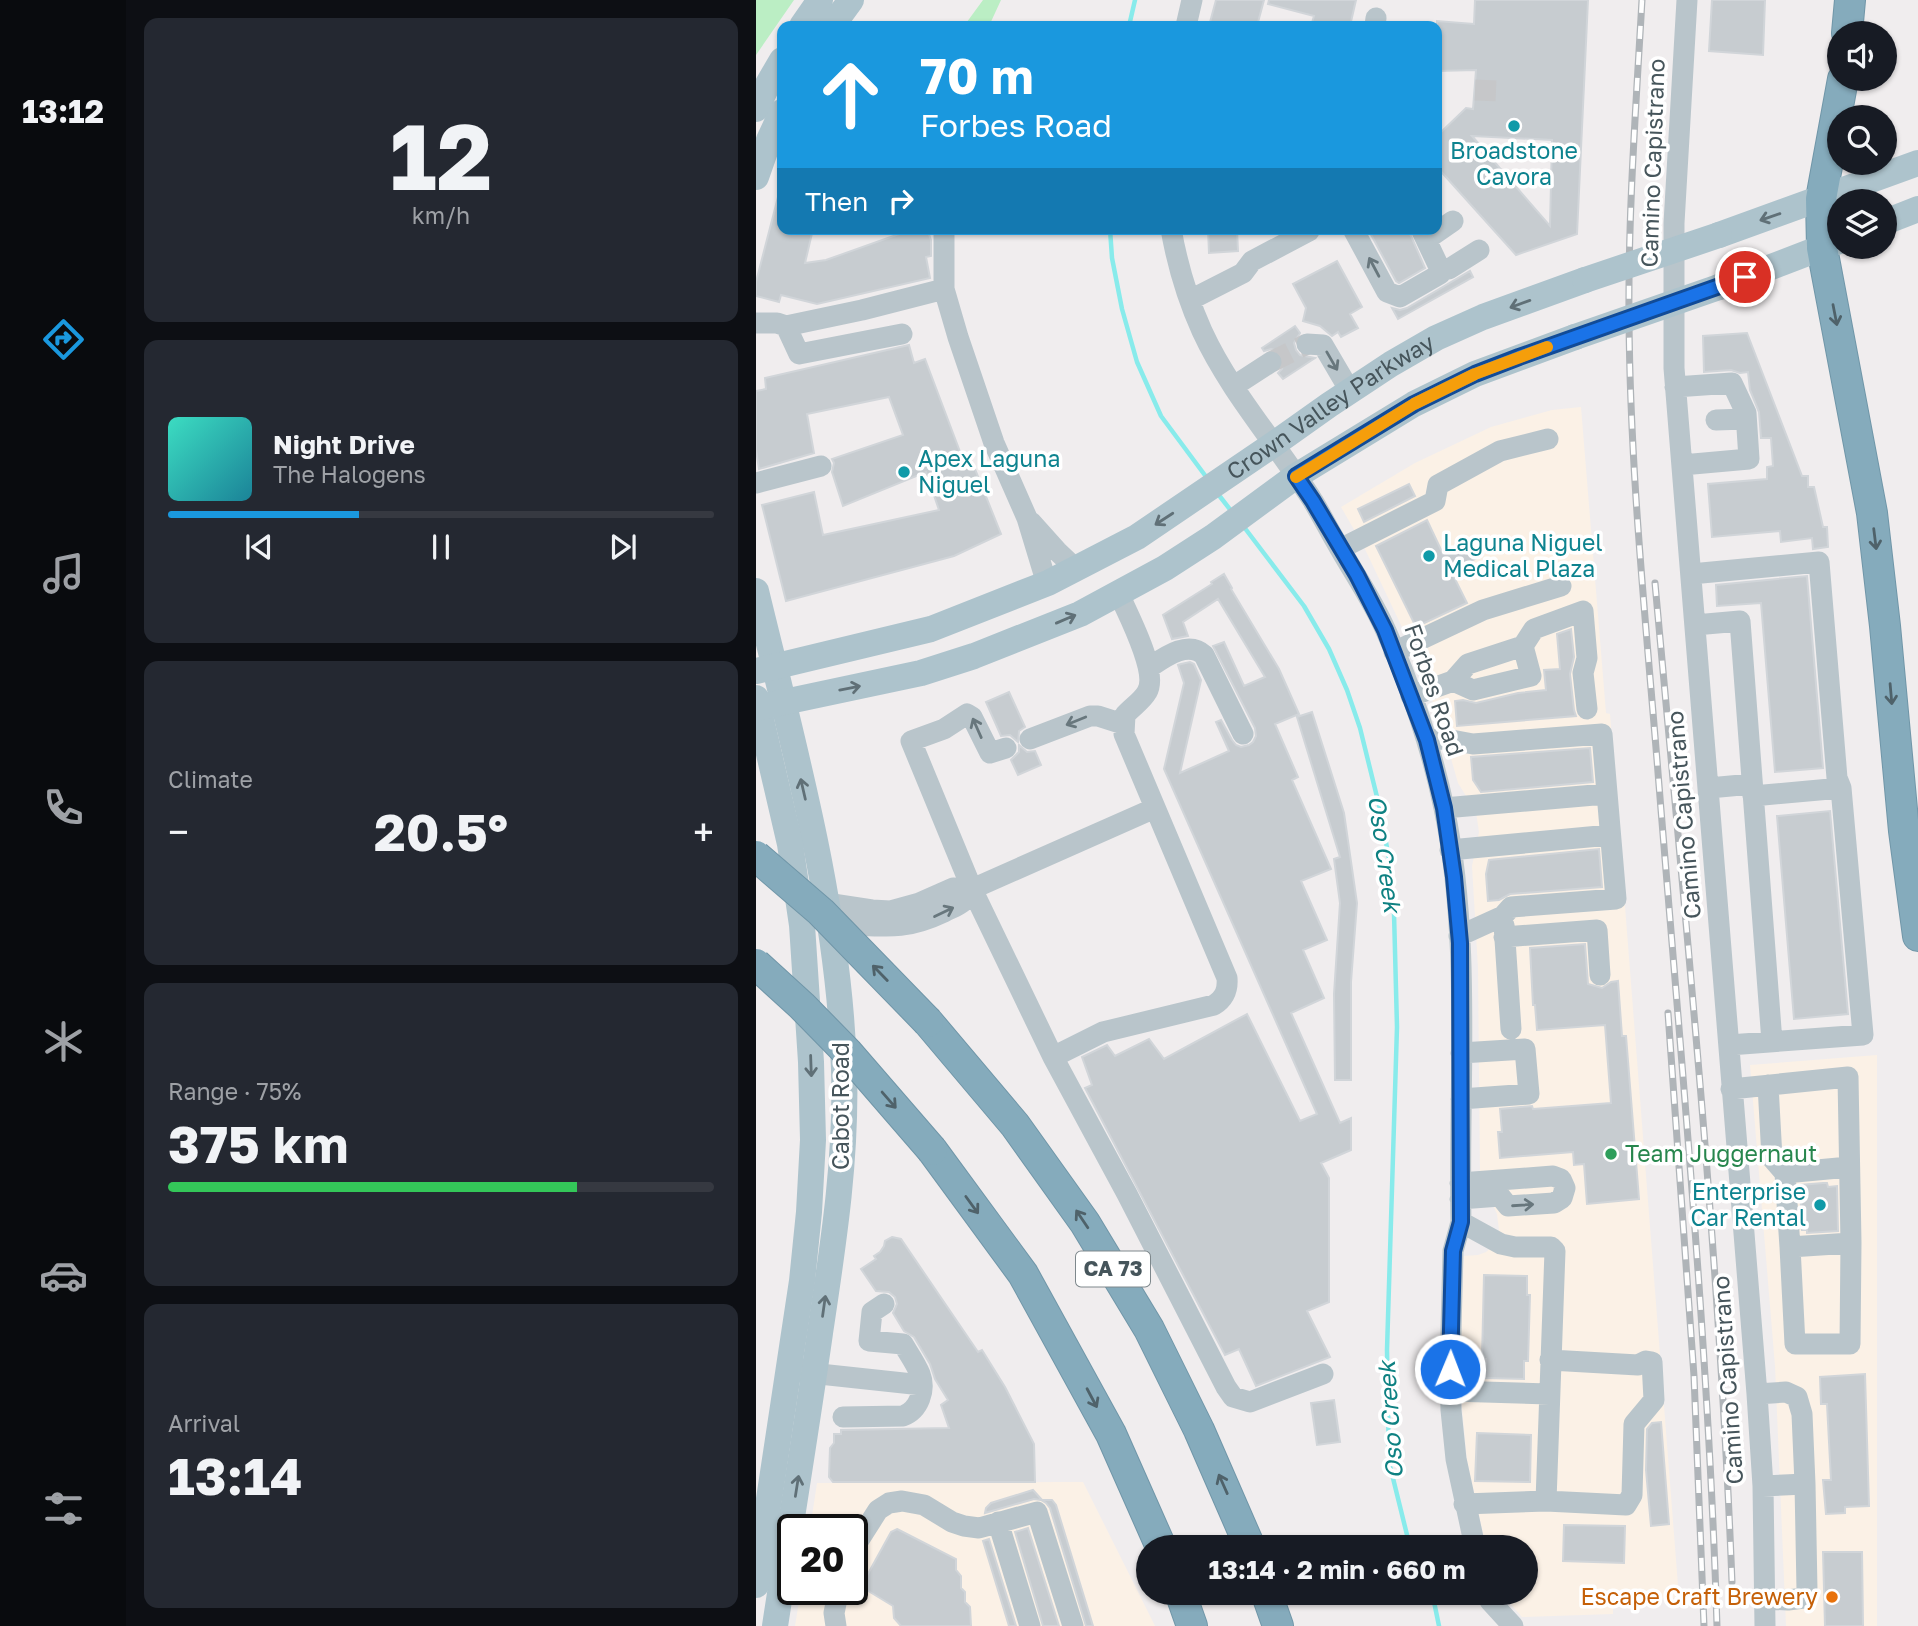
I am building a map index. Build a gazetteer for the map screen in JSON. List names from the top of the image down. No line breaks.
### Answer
{"streets":{"highway":["CA 73"],"main road":["Crown Valley Parkway","Cabot Road"],"street":["Camino Capistrano","Forbes Road"]},"crossings":[["Crown Valley Parkway","Forbes Road"],["Crown Valley Parkway","Cabot Road"]],"water":["Oso Creek"],"places":["Broadstone Cavora","Apex Laguna Niguel","Laguna Niguel Medical Plaza","Team Juggernaut","Enterprise Car Rental","Escape Craft Brewery"],"page":{"tabs":"13:12","tile":[["12","km/h"],"Climate",["Range · 75%","375 km"],["Arrival","13:14"]],"turn":["70 m","Forbes Road"],"then":"Then","song":["Night Drive","The Halogens"],"heat":["−","20.5°","+"],"limit":"20","trip":"13:14 · 2 min · 660 m"}}
